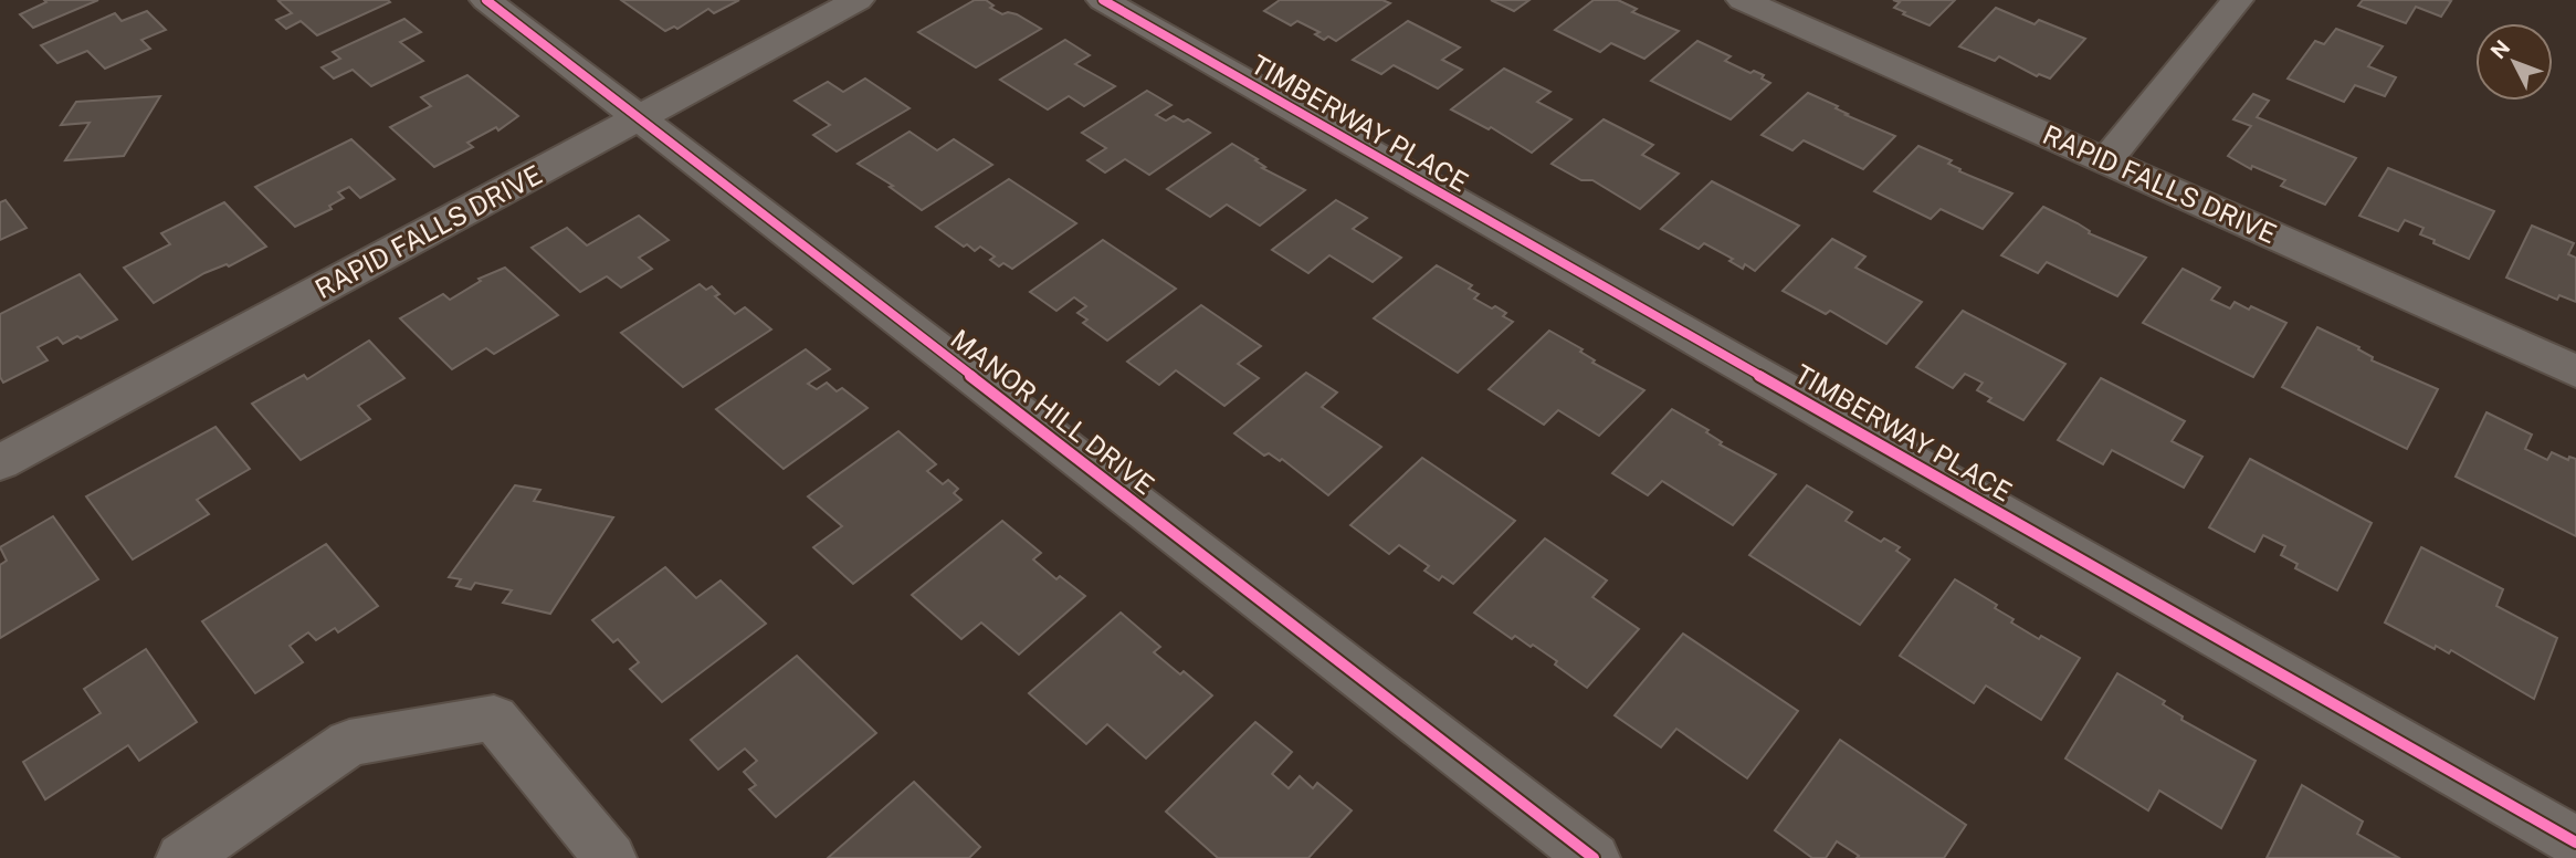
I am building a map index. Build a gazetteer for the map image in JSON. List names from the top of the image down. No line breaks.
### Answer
{"streets":{"street":["TIMBERWAY PLACE","RAPID FALLS DRIVE","MANOR HILL DRIVE"]},"crossings":[["RAPID FALLS DRIVE","MANOR HILL DRIVE"]],"north":"top left"}
